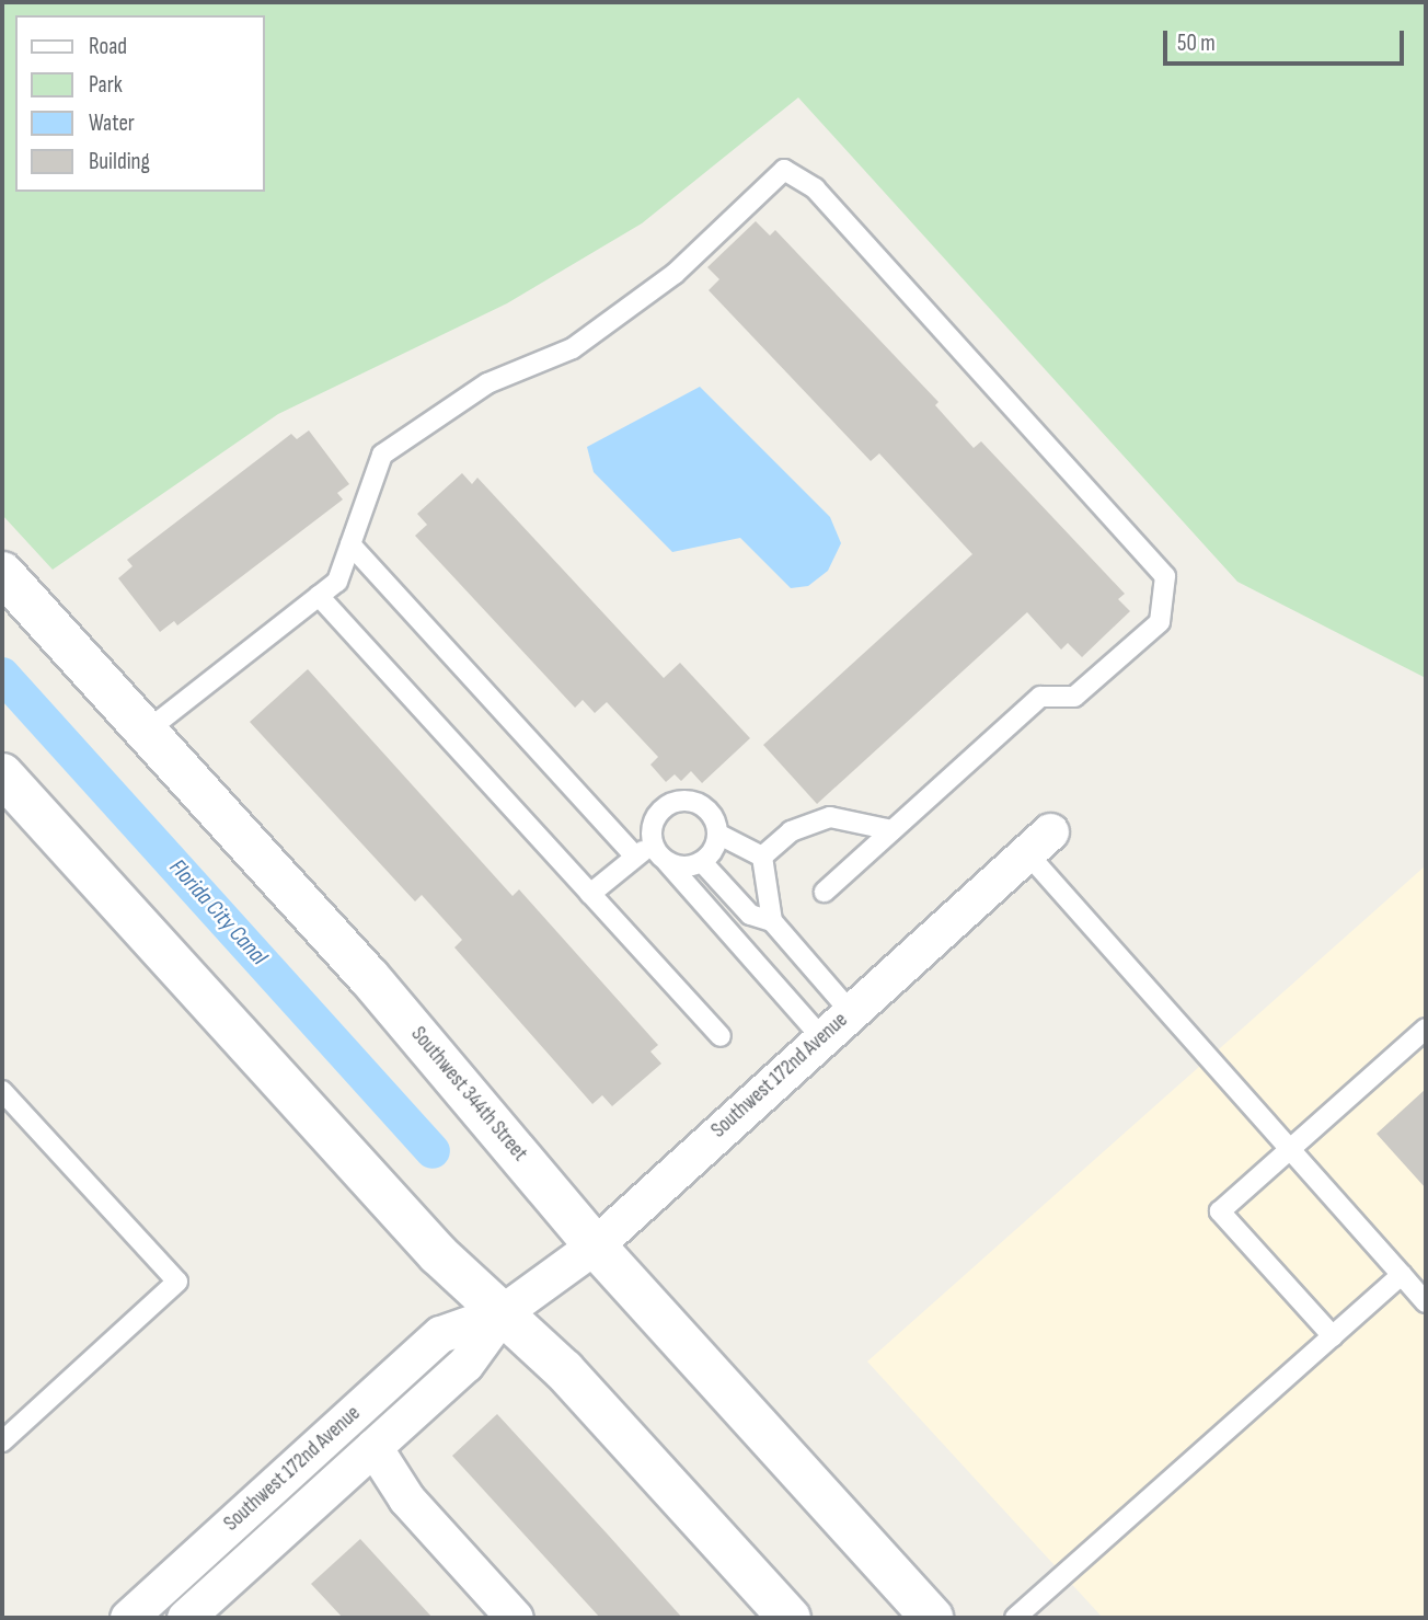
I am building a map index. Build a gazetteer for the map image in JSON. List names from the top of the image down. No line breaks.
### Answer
{"streets":{"main road":["Southwest 344th Street"],"street":["Southwest 172nd Avenue"]},"crossings":[["Southwest 172nd Avenue","Southwest 344th Street"]],"water":["Florida City Canal"],"legend":["Road","Park","Water","Building"],"scale_bar":"50 m"}
